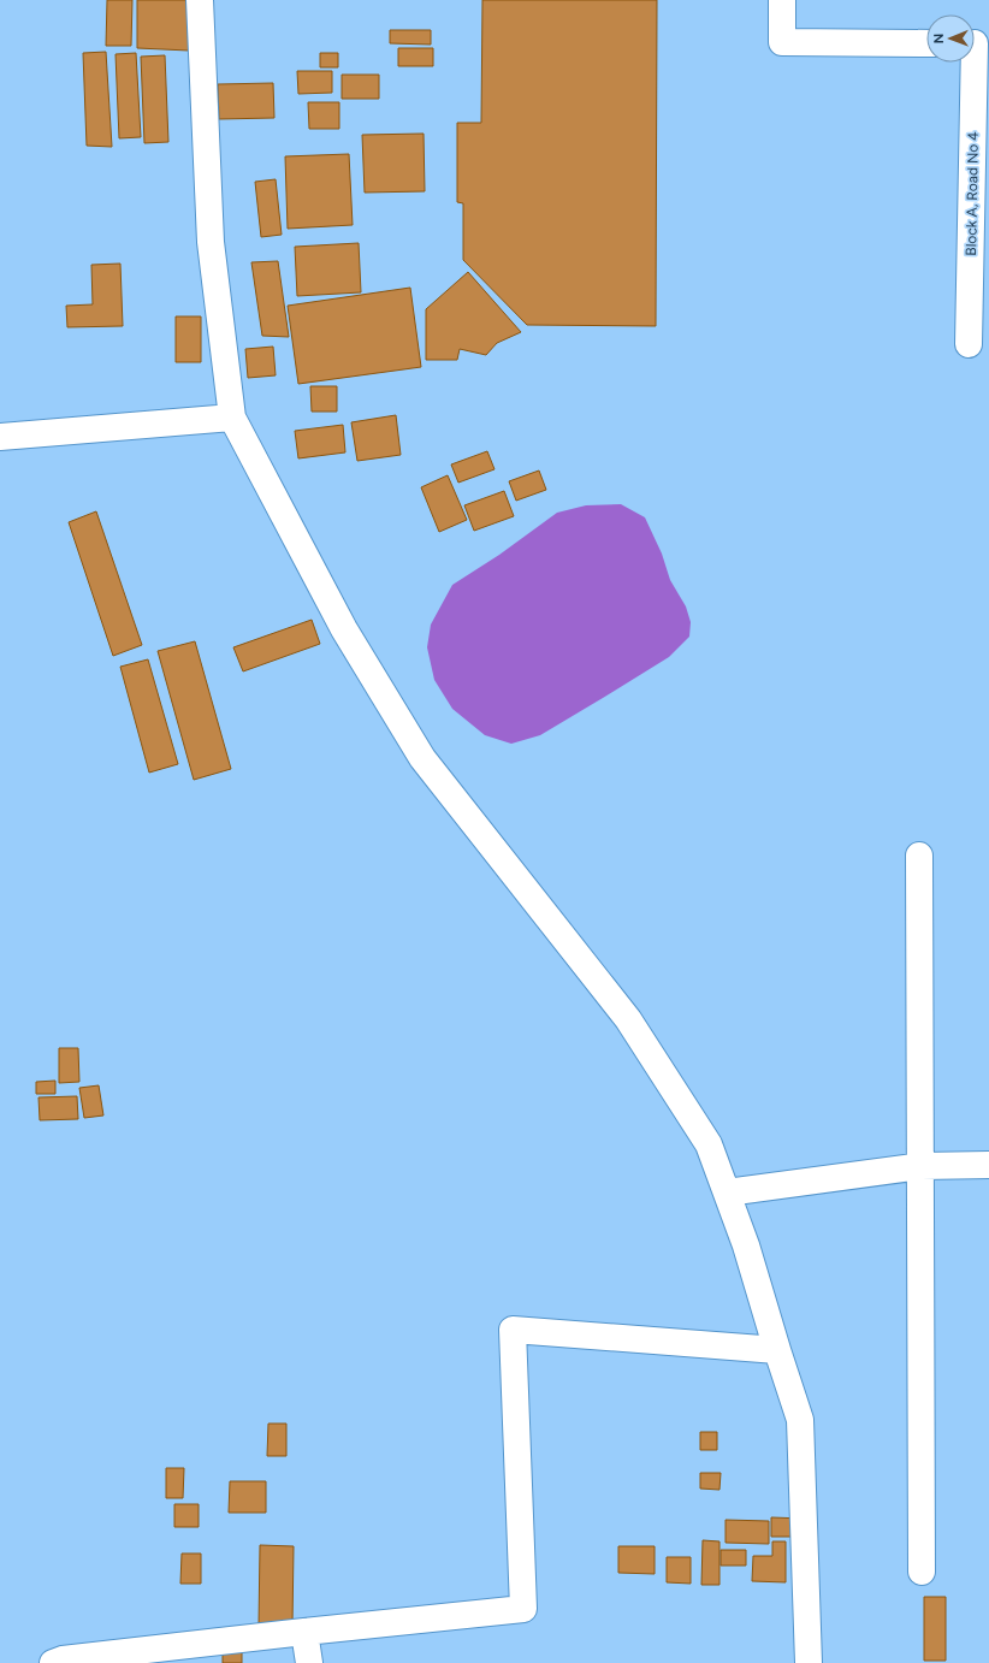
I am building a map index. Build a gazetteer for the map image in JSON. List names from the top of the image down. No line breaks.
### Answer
{"streets":{"street":["Block A, Road No 4"]},"north":"left"}
